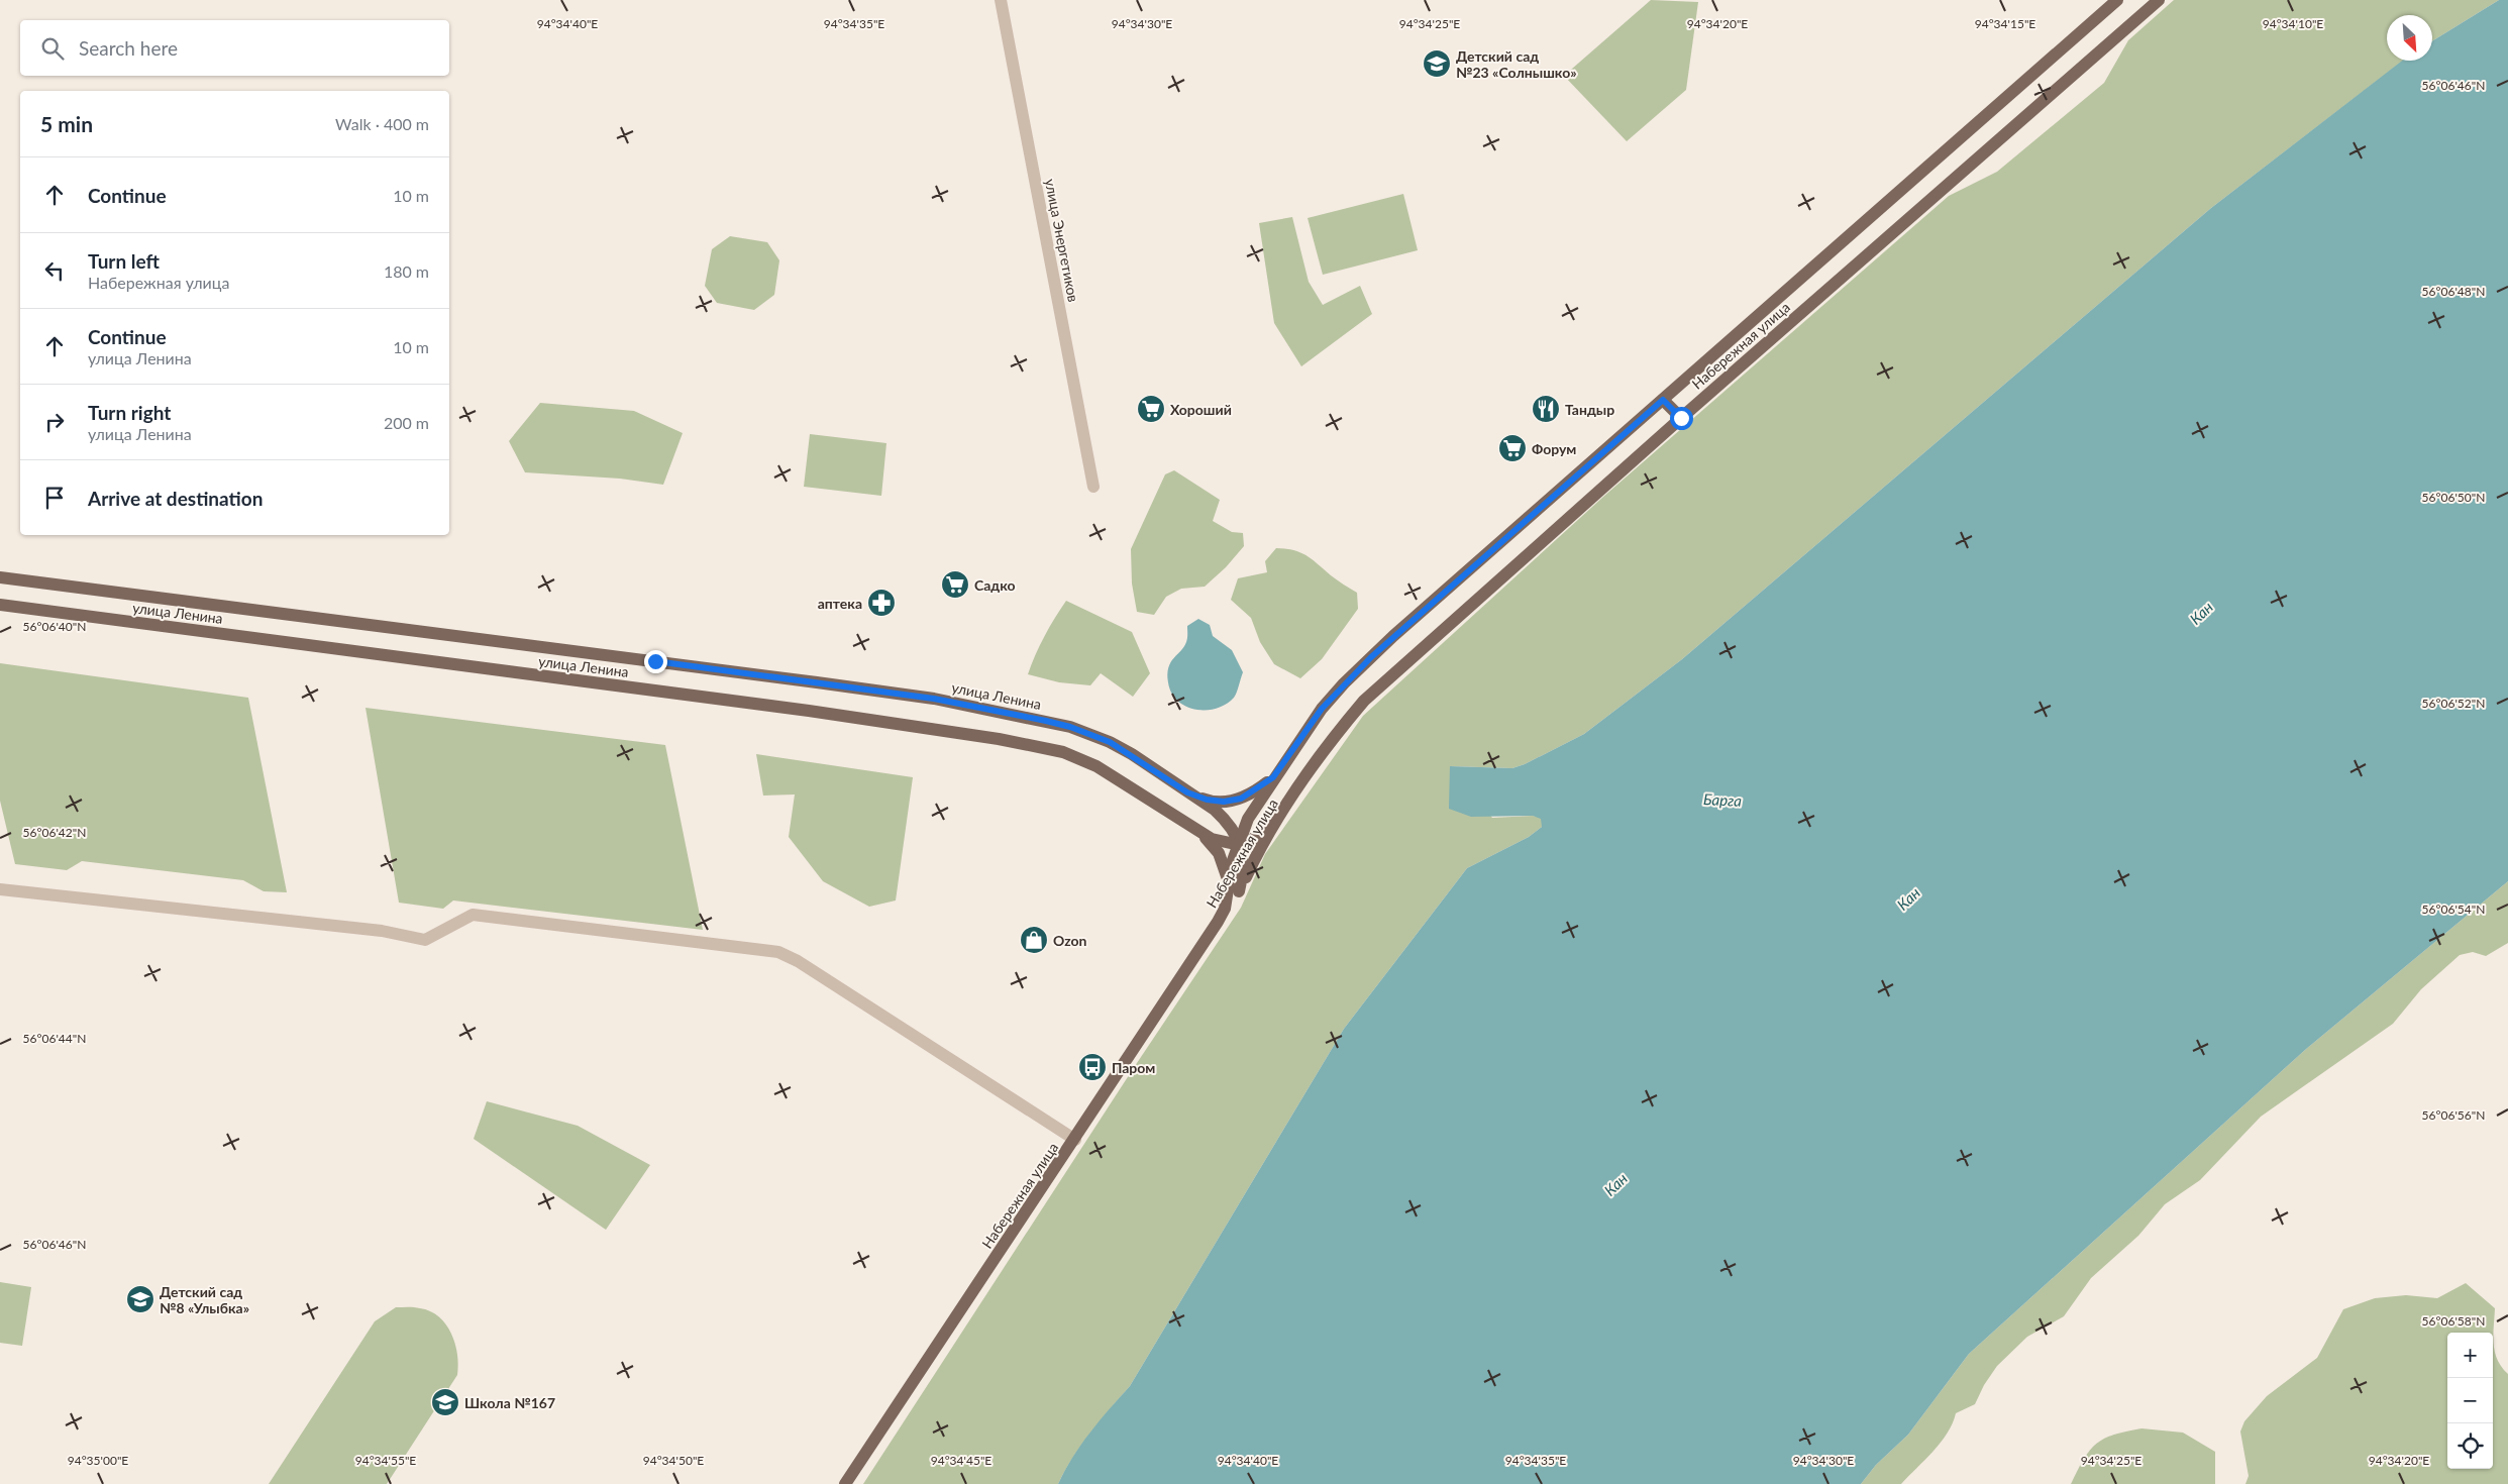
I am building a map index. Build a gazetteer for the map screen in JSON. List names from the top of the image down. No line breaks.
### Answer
{"streets":{"main road":["Набережная улица","улица Ленина"],"street":["улица Энергетиков"]},"crossings":[["Набережная улица","улица Ленина"]],"water":["Кан","Барга"],"places":{"school or university":["Детский сад №23 «Солнышко»","Детский сад №8 «Улыбка»","Школа №167"],"supermarket":["Хороший","Форум","Садко"],"restaurant":["Тандыр"],"pharmacy":["аптека"],"shop":["Ozon"],"bus stop":["Паром"]},"north":"bottom right","page":{"search":"Search here","heading":["5 min","Walk · 400 m"],"list":[["Continue","10 m"],["Turn left","Набережная улица","180 m"],["Continue","улица Ленина","10 m"],["Turn right","улица Ленина","200 m"],"Arrive at destination"],"map_buttons":["+","−"]},"coordinates":["94°34'40\"E","94°34'35\"E","94°34'30\"E","94°34'25\"E","94°34'20\"E","94°34'15\"E","94°34'10\"E","56°06'46\"N","56°06'48\"N","56°06'50\"N","56°06'40\"N","56°06'52\"N","56°06'42\"N","56°06'54\"N","56°06'44\"N","56°06'56\"N","56°06'58\"N","94°35'00\"E","94°34'55\"E","94°34'50\"E","94°34'45\"E"]}
